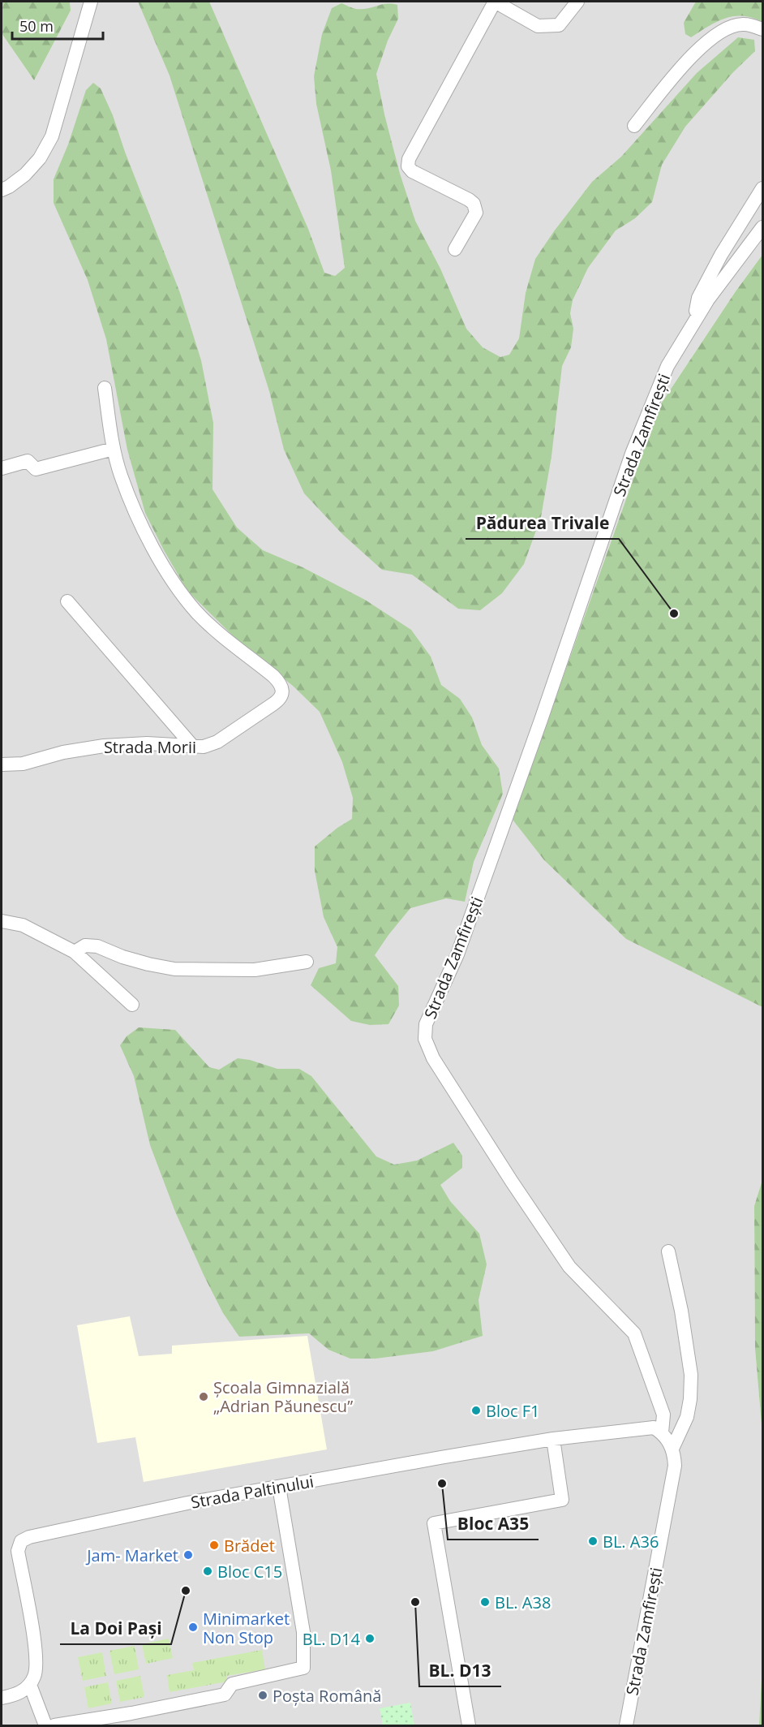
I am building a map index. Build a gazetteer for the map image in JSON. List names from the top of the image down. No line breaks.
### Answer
{"streets":{"street":["Strada Zamfirești","Strada Morii","Strada Paltinului"]},"crossings":[["Strada Zamfirești","Strada Paltinului"]],"places":["Pădurea Trivale","Școala Gimnazială „Adrian Păunescu”","Bloc F1","Bloc A35","BL. A36","Brădet","Jam- Market","Bloc C15","La Doi Pași","BL. D13","BL. A38","Minimarket Non Stop","BL. D14","Poșta Română"],"scale_bar":"50 m"}
